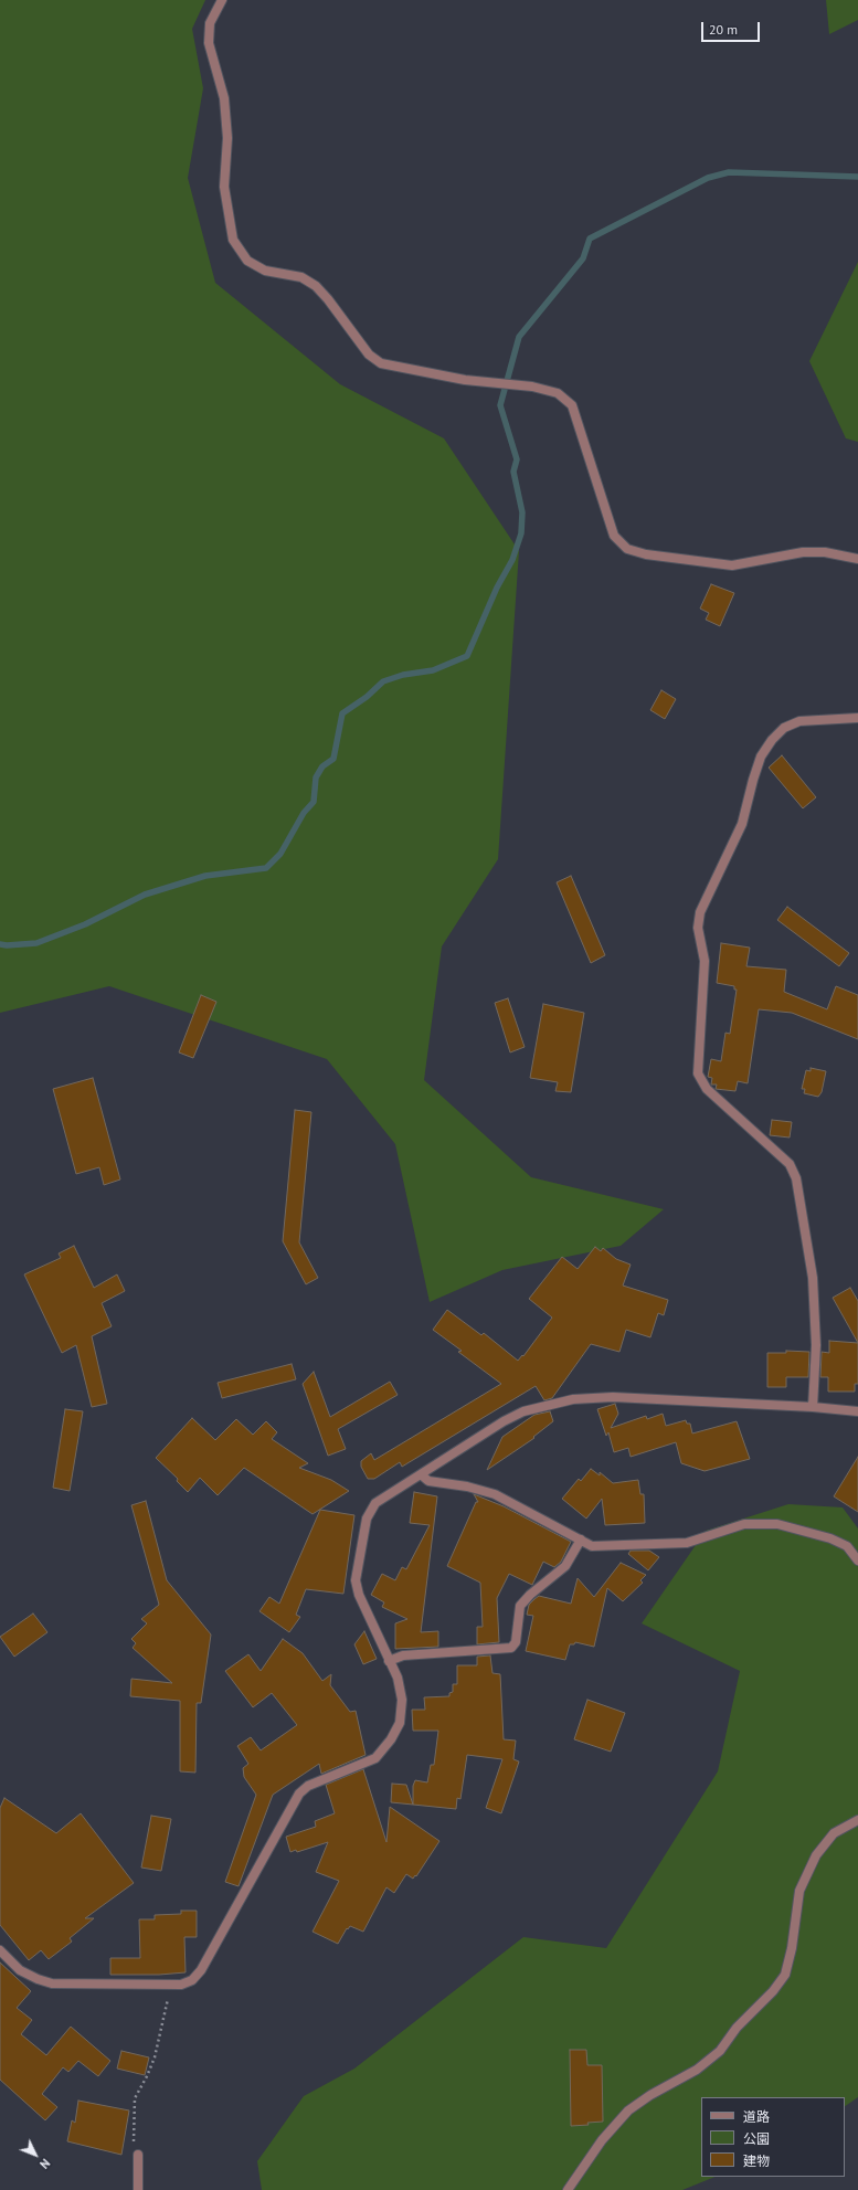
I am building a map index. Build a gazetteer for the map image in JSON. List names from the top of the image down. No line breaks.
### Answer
{"legend":["道路","公園","建物"],"scale_bar":"20 m","north":"bottom right"}
